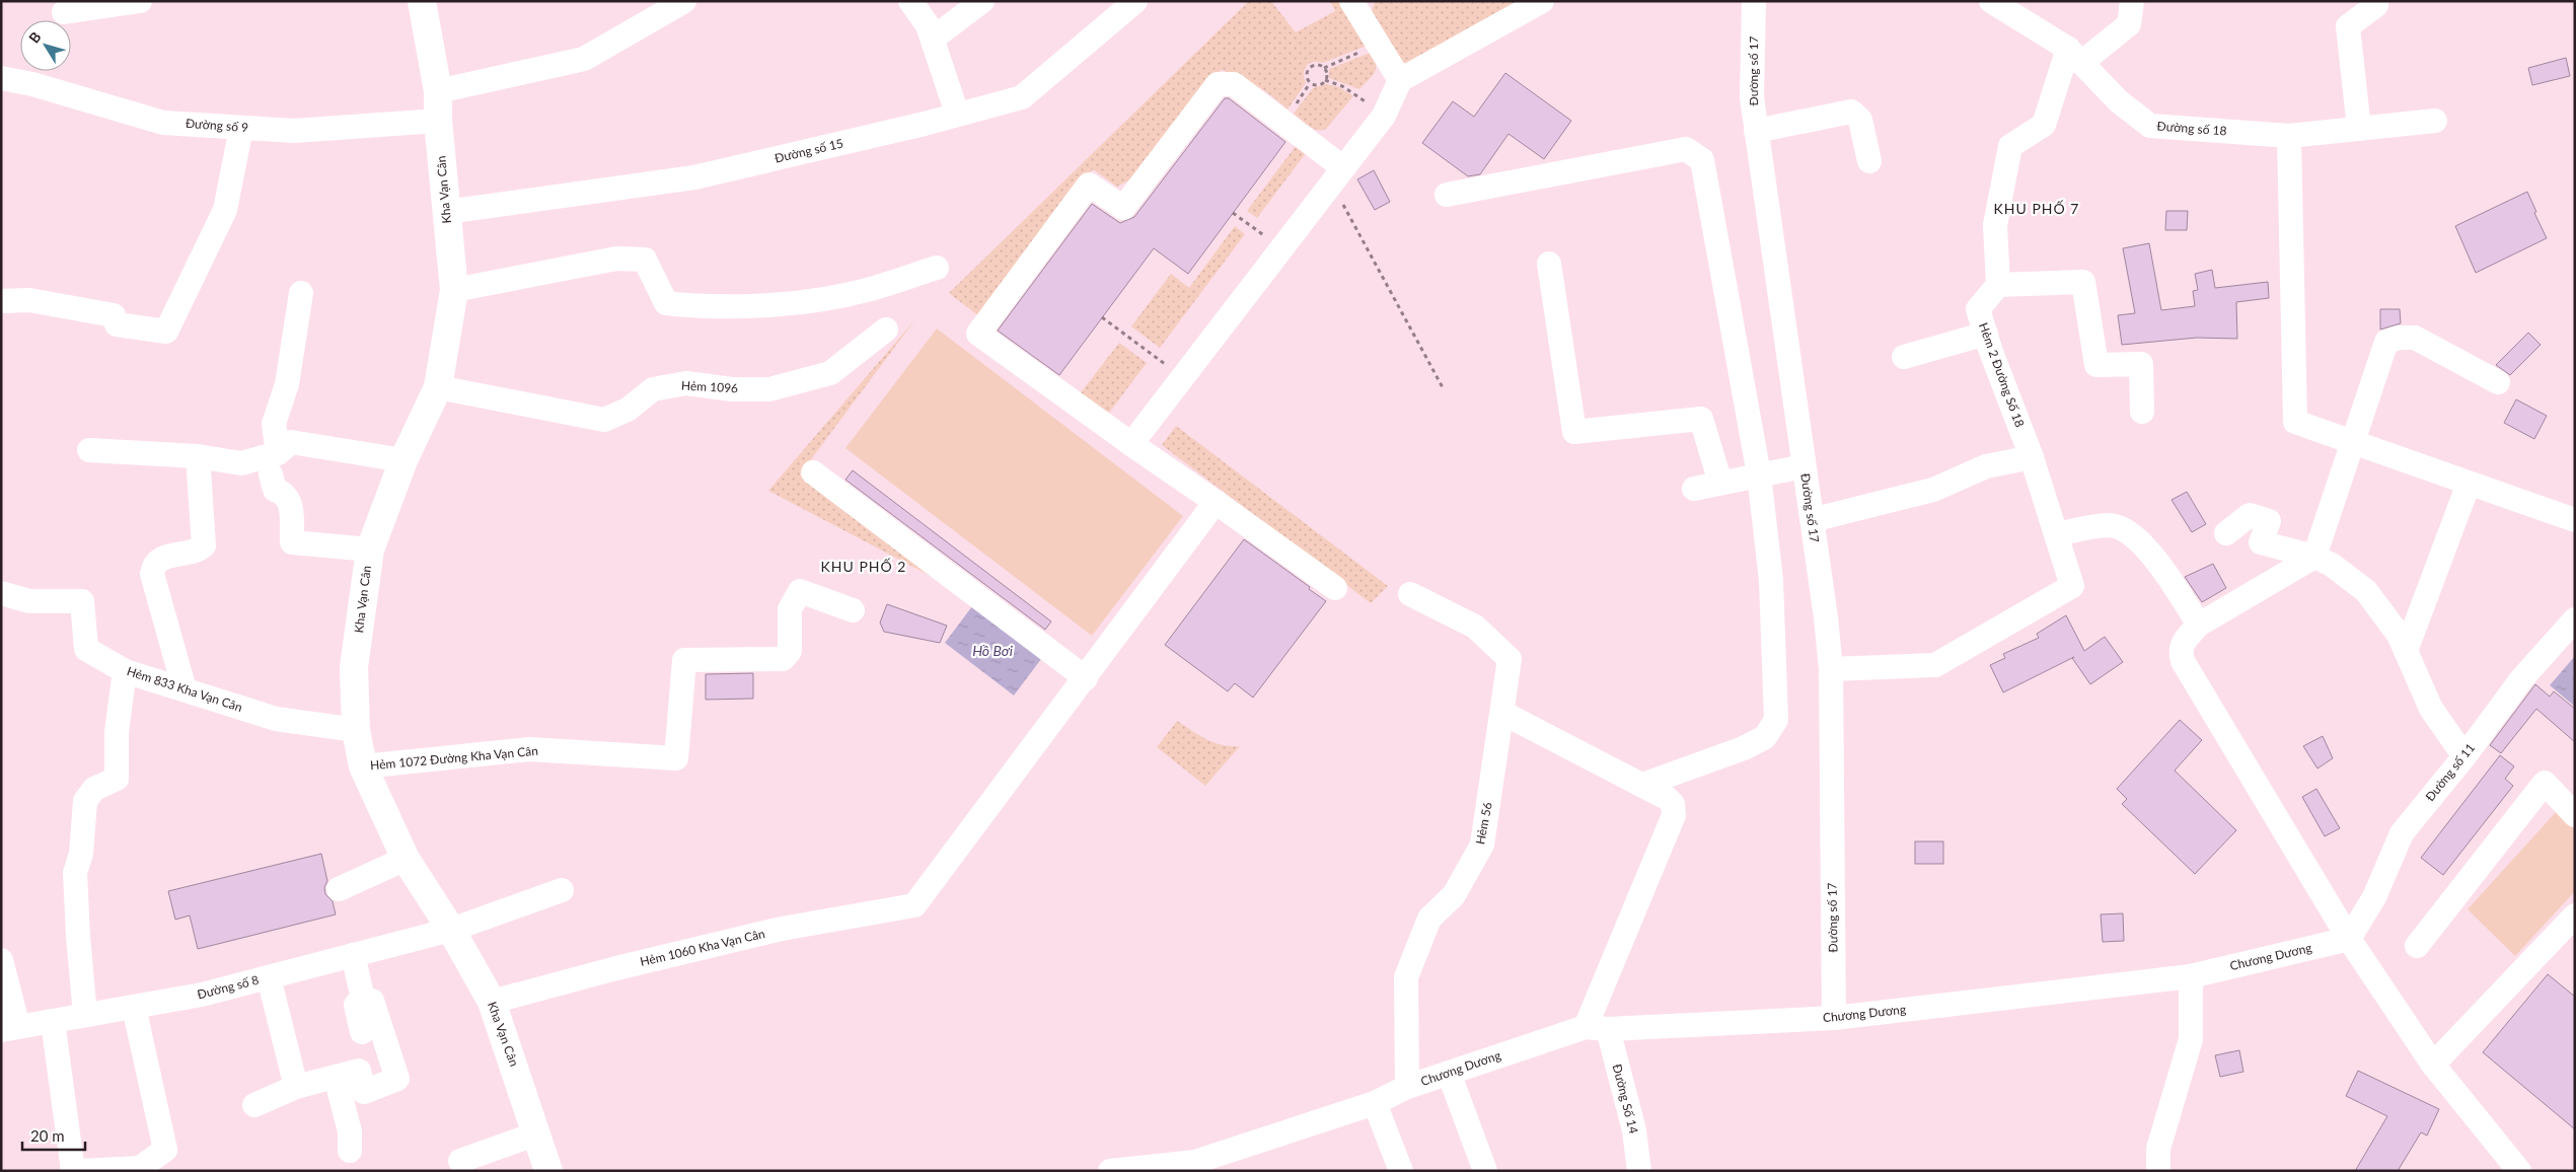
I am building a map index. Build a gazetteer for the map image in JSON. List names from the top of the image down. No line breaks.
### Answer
{"streets":{"main road":["Kha Vạn Cân"],"street":["Đường số 17","Đường số 9","Đường số 18","Đường số 15","Hẻm 2 Đường Số 18","Hẻm 1096","Hẻm 833 Kha Vạn Cân","Hẻm 1072 Đường Kha Vạn Cân","Đường số 11","Hẻm 56","Hẻm 1060 Kha Vạn Cân","Chương Dương","Đường số 8","Đường Số 14"]},"crossings":[["Đường số 17","Hẻm 2 Đường Số 18"],["Đường số 17","Chương Dương"],["Đường số 9","Kha Vạn Cân"],["Đường số 15","Kha Vạn Cân"],["Kha Vạn Cân","Hẻm 1096"],["Kha Vạn Cân","Hẻm 833 Kha Vạn Cân"],["Kha Vạn Cân","Hẻm 1072 Đường Kha Vạn Cân"],["Kha Vạn Cân","Hẻm 1060 Kha Vạn Cân"],["Kha Vạn Cân","Đường số 8"],["Đường số 11","Chương Dương"],["Hẻm 56","Chương Dương"],["Chương Dương","Đường Số 14"]],"districts":["KHU PHỐ 7","KHU PHỐ 2"],"water":["Hồ Bơi"],"scale_bar":"20 m","north":"top left"}
